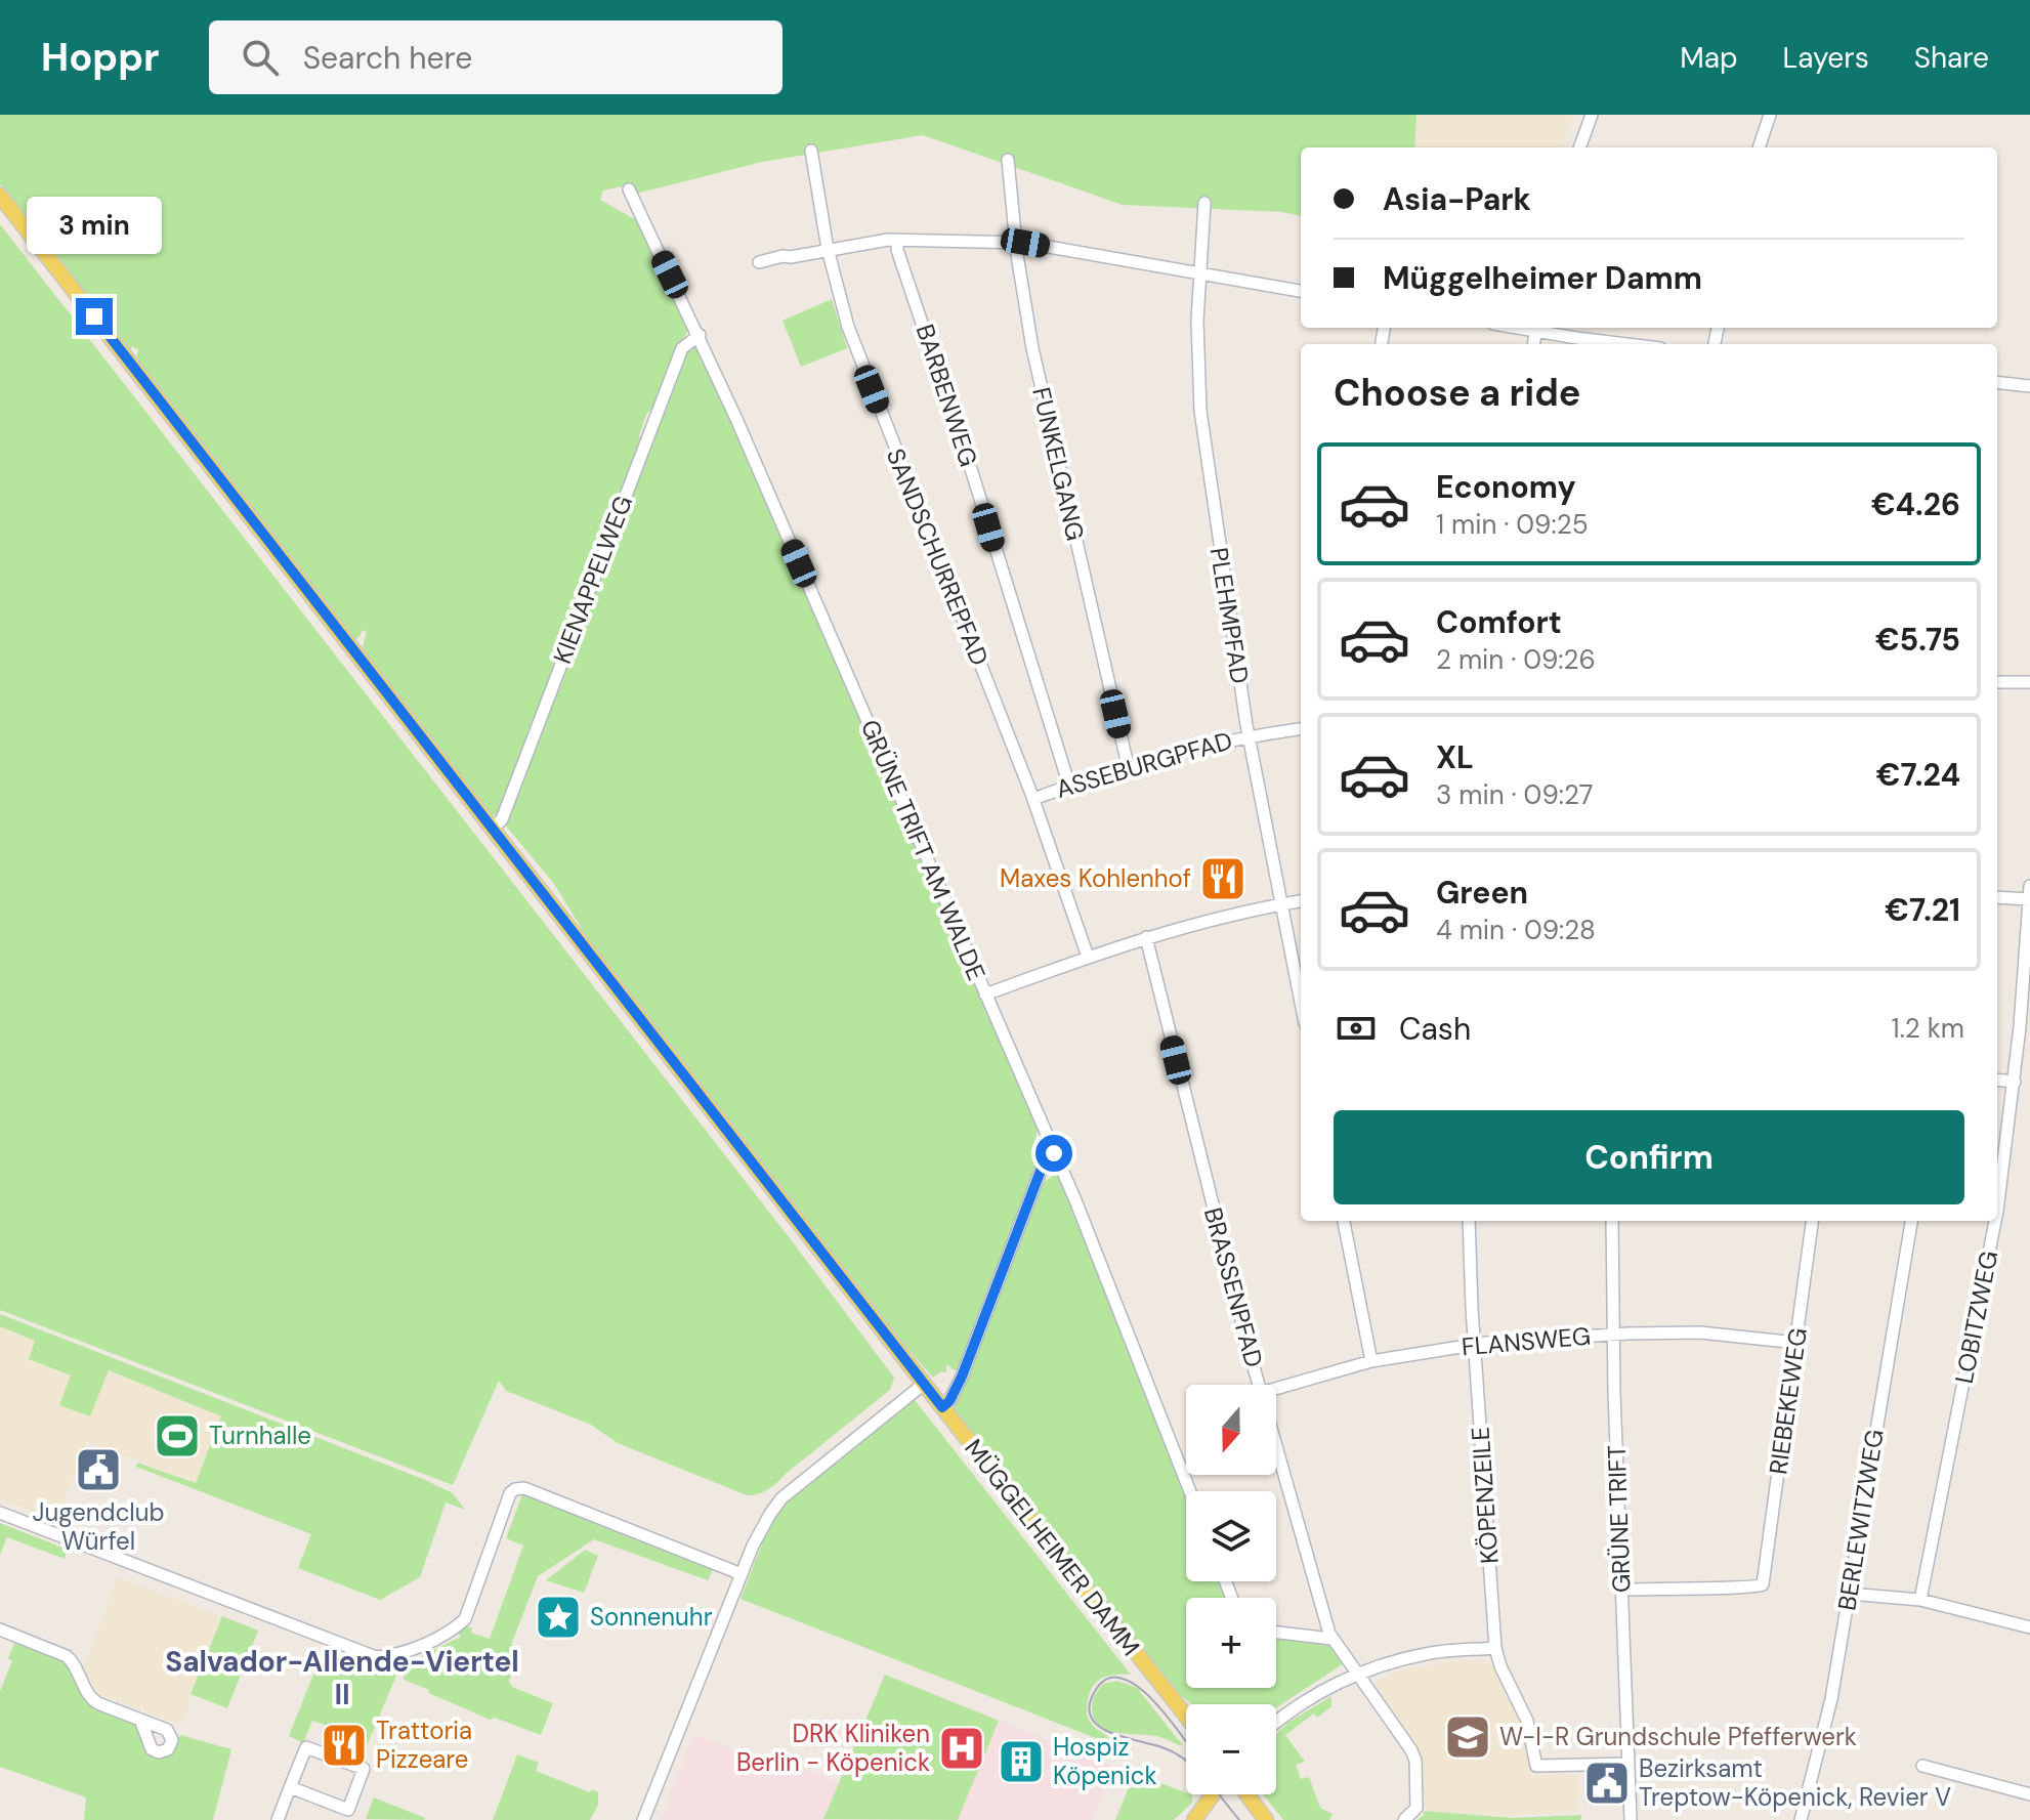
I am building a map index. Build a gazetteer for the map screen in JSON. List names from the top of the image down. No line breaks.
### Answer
{"streets":{"main road":["MÜGGELHEIMER DAMM"],"street":["BARBENWEG","FUNKELGANG","SANDSCHURREPFAD","KIENAPPELWEG","PLEHMPFAD","ASSEBURGPFAD","GRÜNE TRIFT AM WALDE","BRASSENPFAD","LOBITZWEG","FLANSWEG","RIEBEKEWEG","KÖPENZEILE","GRÜNE TRIFT","BERLEWITZWEG"]},"crossings":[["BARBENWEG","ASSEBURGPFAD"],["FUNKELGANG","ASSEBURGPFAD"],["SANDSCHURREPFAD","ASSEBURGPFAD"],["KIENAPPELWEG","GRÜNE TRIFT AM WALDE"],["KIENAPPELWEG","MÜGGELHEIMER DAMM"],["PLEHMPFAD","ASSEBURGPFAD"],["FLANSWEG","RIEBEKEWEG"],["FLANSWEG","KÖPENZEILE"],["FLANSWEG","GRÜNE TRIFT"],["RIEBEKEWEG","GRÜNE TRIFT"],["KÖPENZEILE","GRÜNE TRIFT"]],"districts":["Salvador-Allende-Viertel II"],"places":{"restaurant":["Maxes Kohlenhof","Trattoria Pizzeare"],"sports":["Turnhalle"],"public building":["Jugendclub Würfel","Bezirksamt Treptow-Köpenick, Revier V"],"place":["Sonnenuhr"],"school or university":["W-I-R Grundschule Pfefferwerk"],"hospital":["DRK Kliniken Berlin - Köpenick"],"building":["Hospiz Köpenick"]},"north":"bottom","page":{"header":"Hoppr","search":"Search here","nav":["Map","Layers","Share"],"banner":["Asia-Park","Müggelheimer Damm"],"bubble":"3 min","heading":"Choose a ride","list":[{"name":"Economy","note":"1 min · 09:25","value":"€4.26"},{"name":"Comfort","note":"2 min · 09:26","value":"€5.75"},{"name":"XL","note":"3 min · 09:27","value":"€7.24"},{"name":"Green","note":"4 min · 09:28","value":"€7.21"}],"pay":["Cash","1.2 km"],"buttons":"Confirm","map_buttons":["+","−"]}}
